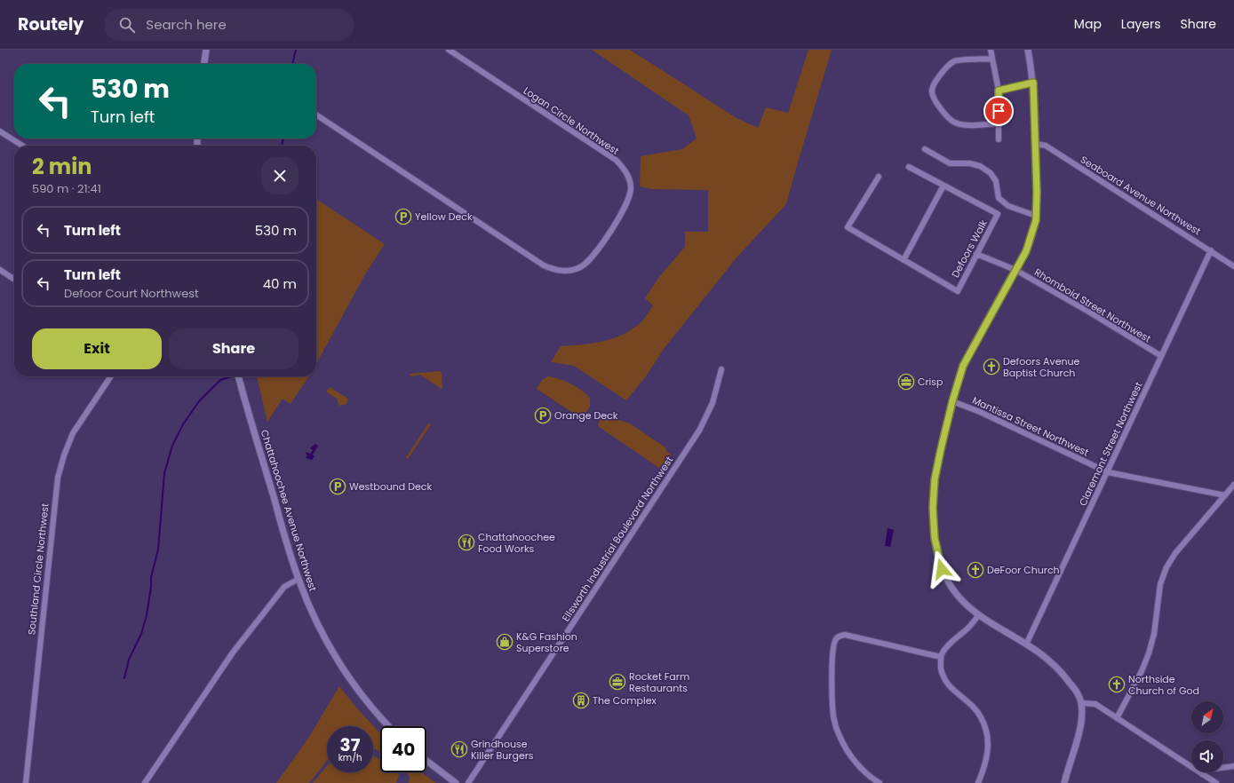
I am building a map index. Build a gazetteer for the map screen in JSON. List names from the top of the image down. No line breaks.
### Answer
{"streets":{"street":["Logan Circle Northwest","Seaboard Avenue Northwest","Defoors Walk","Rhomboid Street Northwest","Mantissa Street Northwest","Claremont Street Northwest","Chattahoochee Avenue Northwest","Ellsworth Industrial Boulevard Northwest","Southland Circle Northwest"]},"crossings":[["Seaboard Avenue Northwest","Claremont Street Northwest"],["Defoors Walk","Rhomboid Street Northwest"],["Rhomboid Street Northwest","Claremont Street Northwest"],["Mantissa Street Northwest","Claremont Street Northwest"]],"places":{"parking":["Yellow Deck","Orange Deck","Westbound Deck"],"church":["Defoors Avenue Baptist Church","DeFoor Church","Northside Church of God"],"office":["Crisp","Rocket Farm Restaurants"],"restaurant":["Chattahoochee Food Works","Grindhouse Killer Burgers"],"shop":["K&G Fashion Superstore"],"building":["The Complex"]},"north":"top right","page":{"header":"Routely","search":"Search here","nav":["Map","Layers","Share"],"turn":["530 m","Turn left"],"heading":["2 min","590 m · 21:41"],"list":[{"name":"Turn left","value":"530 m"},{"name":"Turn left","note":"Defoor Court Northwest","value":"40 m"}],"buttons":["Exit","Share"],"speed":"37 km/h","limit":"40"}}
